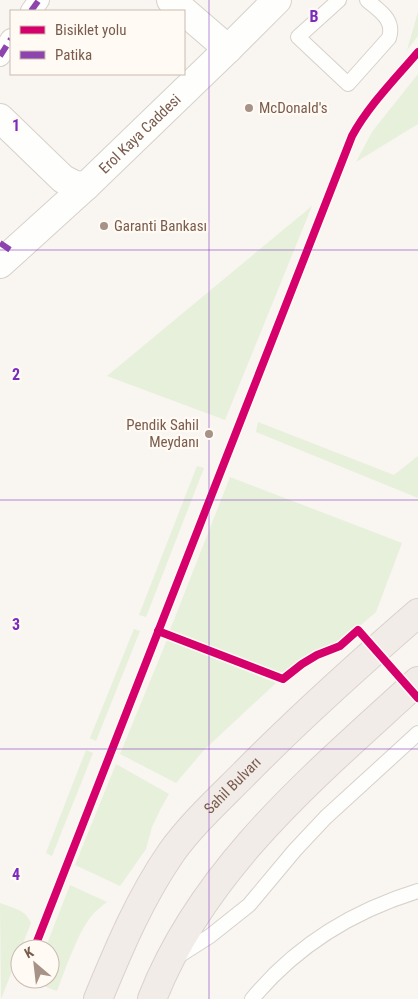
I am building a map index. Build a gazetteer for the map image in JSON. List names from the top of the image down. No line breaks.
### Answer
{"streets":{"highway":["Sahil Bulvarı"],"street":["Erol Kaya Caddesi"]},"places":["McDonald's","Garanti Bankası","Pendik Sahil Meydanı"],"legend":["Bisiklet yolu","Patika"],"north":"top left","grid":{"columns":["B"],"rows":["1","2","3","4"]}}
